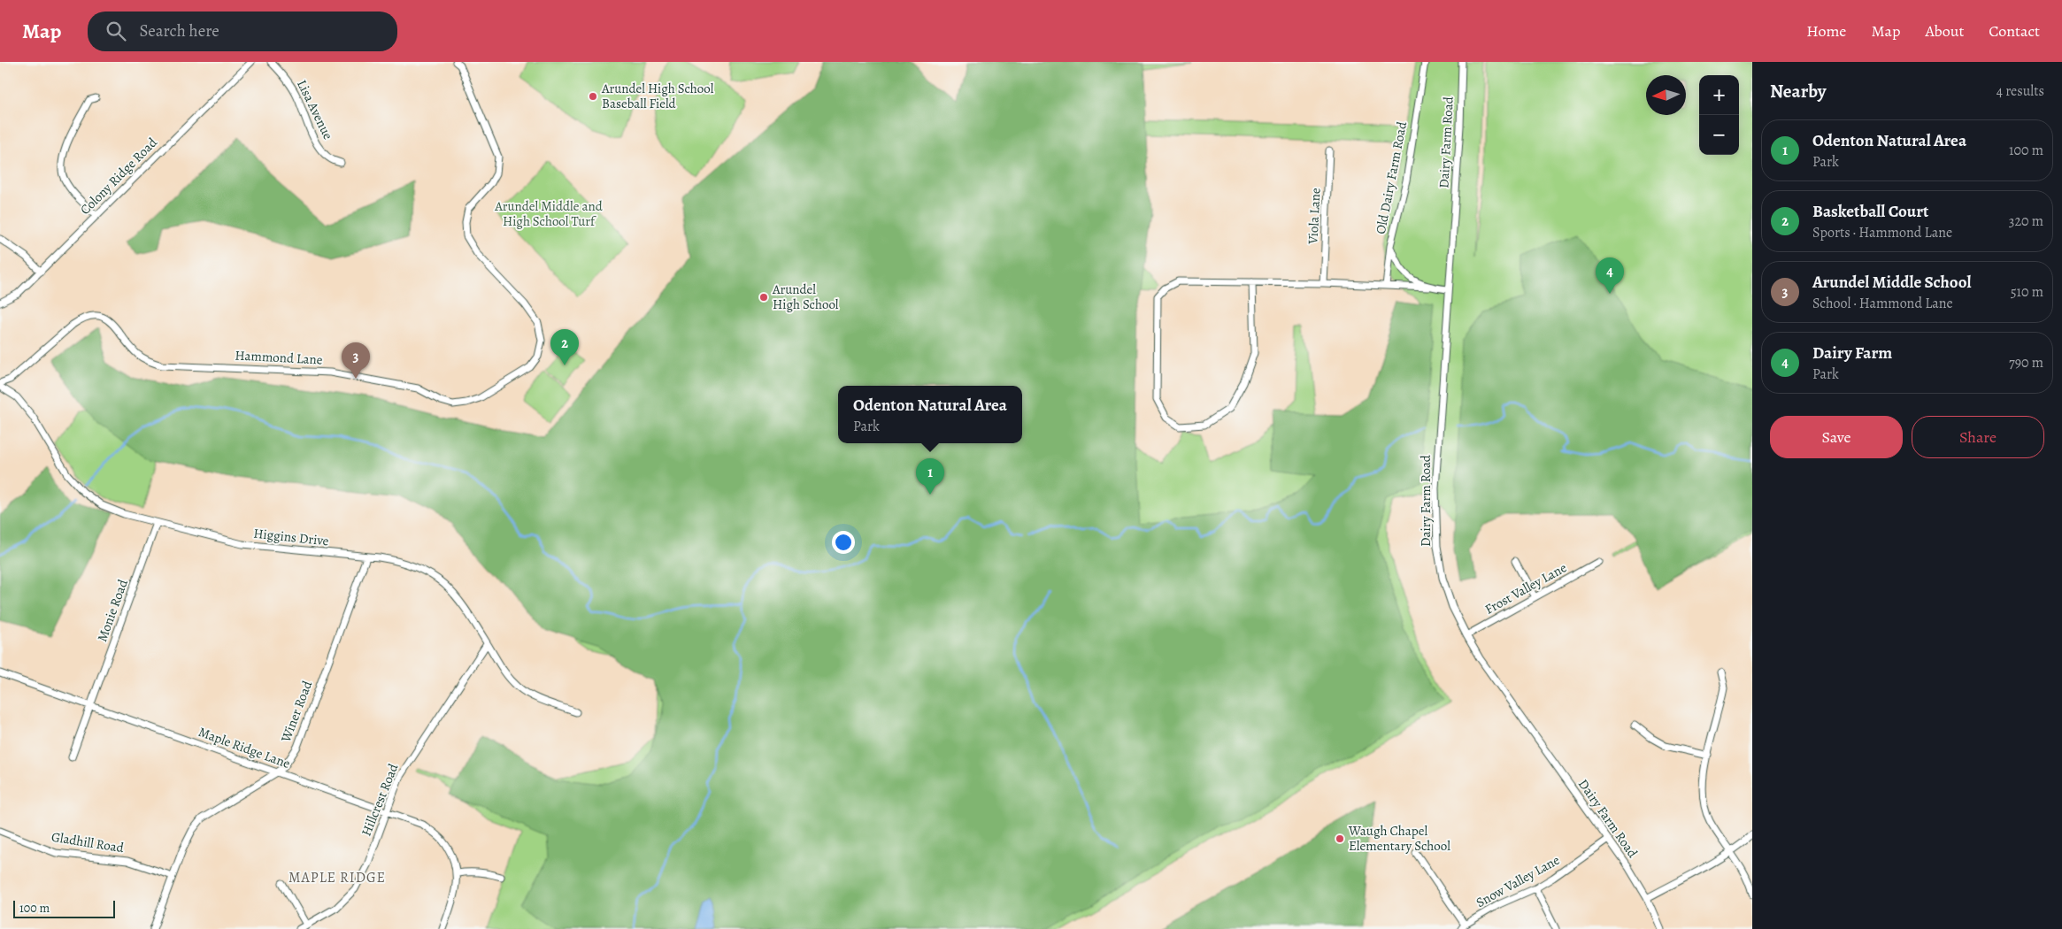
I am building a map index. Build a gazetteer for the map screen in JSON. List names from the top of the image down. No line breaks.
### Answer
{"streets":{"street":["Lisa Avenue","Dairy Farm Road","Colony Ridge Road","Old Dairy Farm Road","Viola Lane","Hammond Lane","Higgins Drive","Frost Valley Lane","Monie Road","Winer Road","Maple Ridge Lane","Hillcrest Road","Gladhill Road","Snow Valley Lane"]},"crossings":[["Dairy Farm Road","Old Dairy Farm Road"],["Dairy Farm Road","Frost Valley Lane"],["Dairy Farm Road","Snow Valley Lane"],["Higgins Drive","Monie Road"],["Higgins Drive","Winer Road"],["Higgins Drive","Hillcrest Road"],["Monie Road","Maple Ridge Lane"],["Winer Road","Maple Ridge Lane"],["Winer Road","Gladhill Road"],["Maple Ridge Lane","Hillcrest Road"]],"districts":["MAPLE RIDGE"],"parks":["Arundel Middle and High School Turf"],"places":["Arundel High School Baseball Field","Arundel High School","Waugh Chapel Elementary School"],"scale_bar":"100 m","north":"left","page":{"header":"Map","search":"Search here","nav":["Home","Map","About","Contact"],"heading":["Nearby","4 results"],"map_buttons":["+","−"],"list":[{"mark":"1","name":"Odenton Natural Area","note":"Park","value":"100 m"},{"mark":"2","name":"Basketball Court","note":"Sports · Hammond Lane","value":"320 m"},{"mark":"3","name":"Arundel Middle School","note":"School · Hammond Lane","value":"510 m"},{"mark":"4","name":"Dairy Farm","note":"Park","value":"790 m"}],"pins":["4","2","3","1"],"popup":["Odenton Natural Area","Park"],"buttons":["Save","Share"],"scale":"100 m"}}
